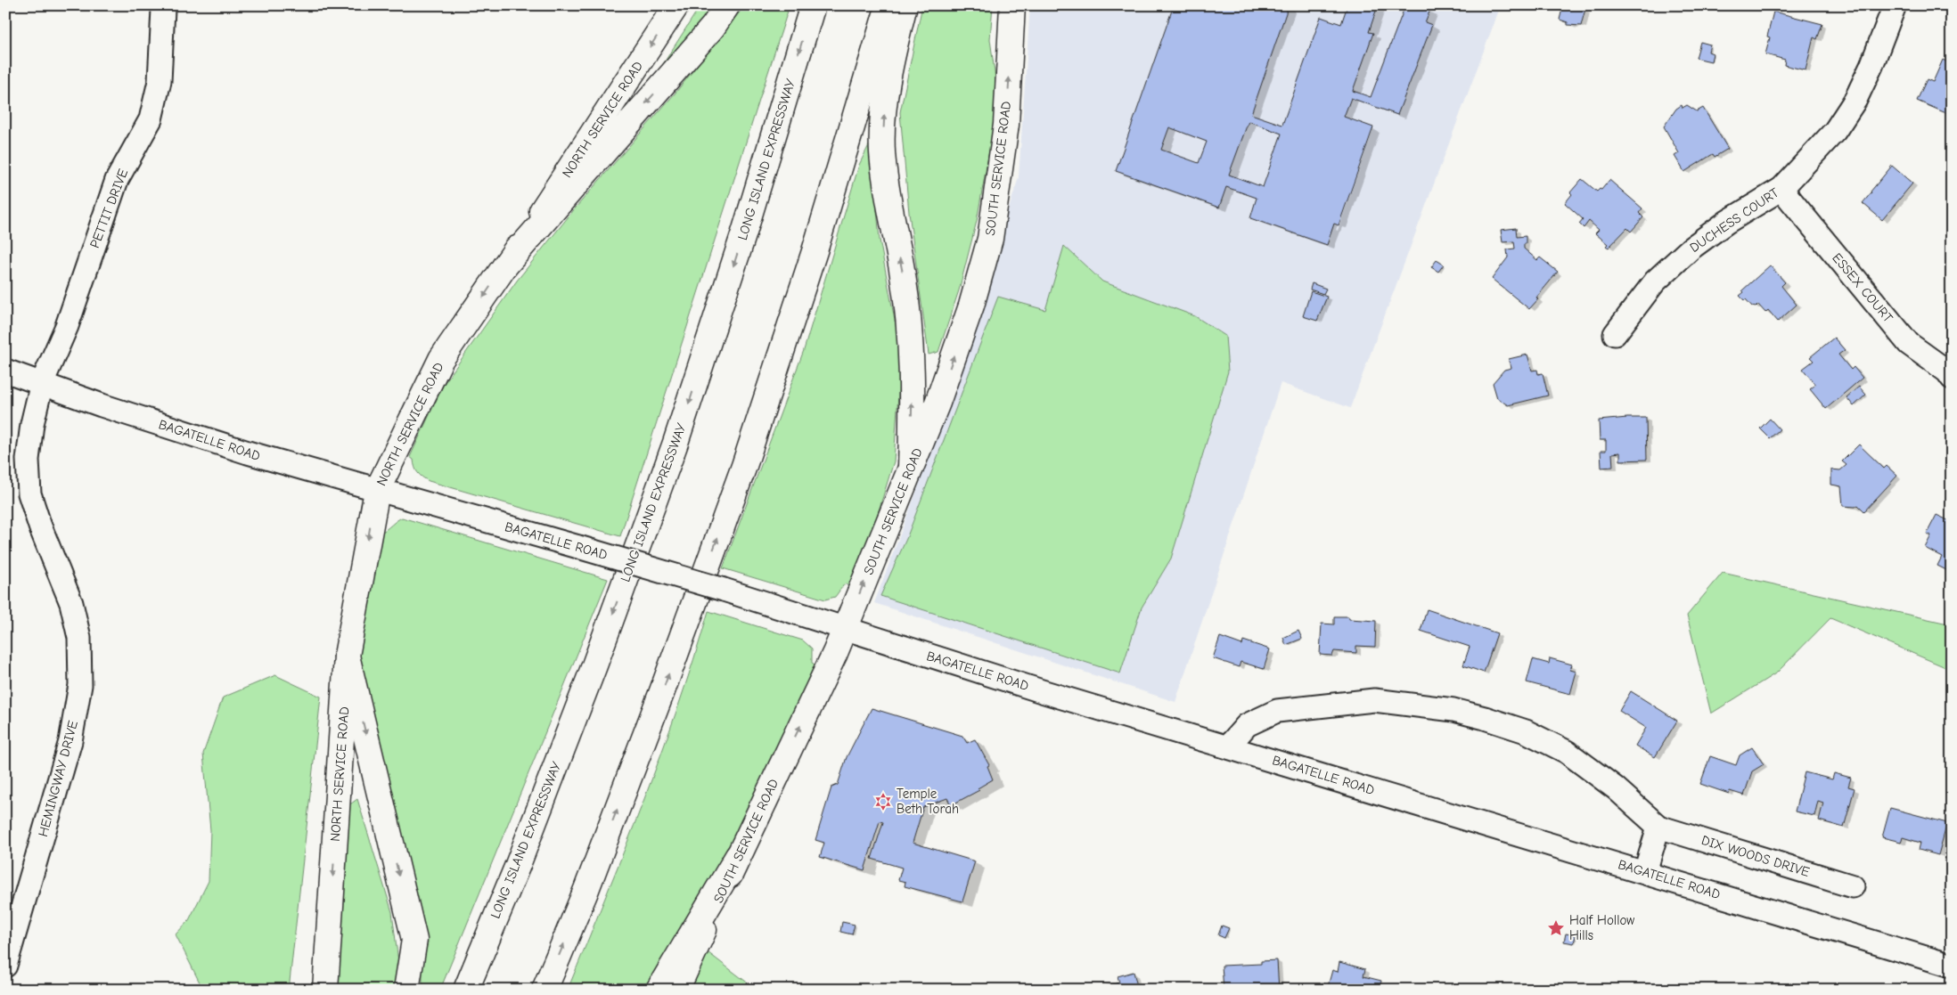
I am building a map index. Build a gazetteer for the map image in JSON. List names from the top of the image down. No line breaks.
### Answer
{"streets":{"main road":["NORTH SERVICE ROAD","LONG ISLAND EXPRESSWAY","SOUTH SERVICE ROAD"],"street":["PETTIT DRIVE","DUCHESS COURT","ESSEX COURT","BAGATELLE ROAD","HEMINGWAY DRIVE","DIX WOODS DRIVE"]},"crossings":[["NORTH SERVICE ROAD","BAGATELLE ROAD"],["SOUTH SERVICE ROAD","BAGATELLE ROAD"],["PETTIT DRIVE","BAGATELLE ROAD"],["PETTIT DRIVE","HEMINGWAY DRIVE"],["DUCHESS COURT","ESSEX COURT"],["BAGATELLE ROAD","HEMINGWAY DRIVE"],["BAGATELLE ROAD","DIX WOODS DRIVE"]],"places":{"synagogue":["Temple Beth Torah"],"place":["Half Hollow Hills"]}}
